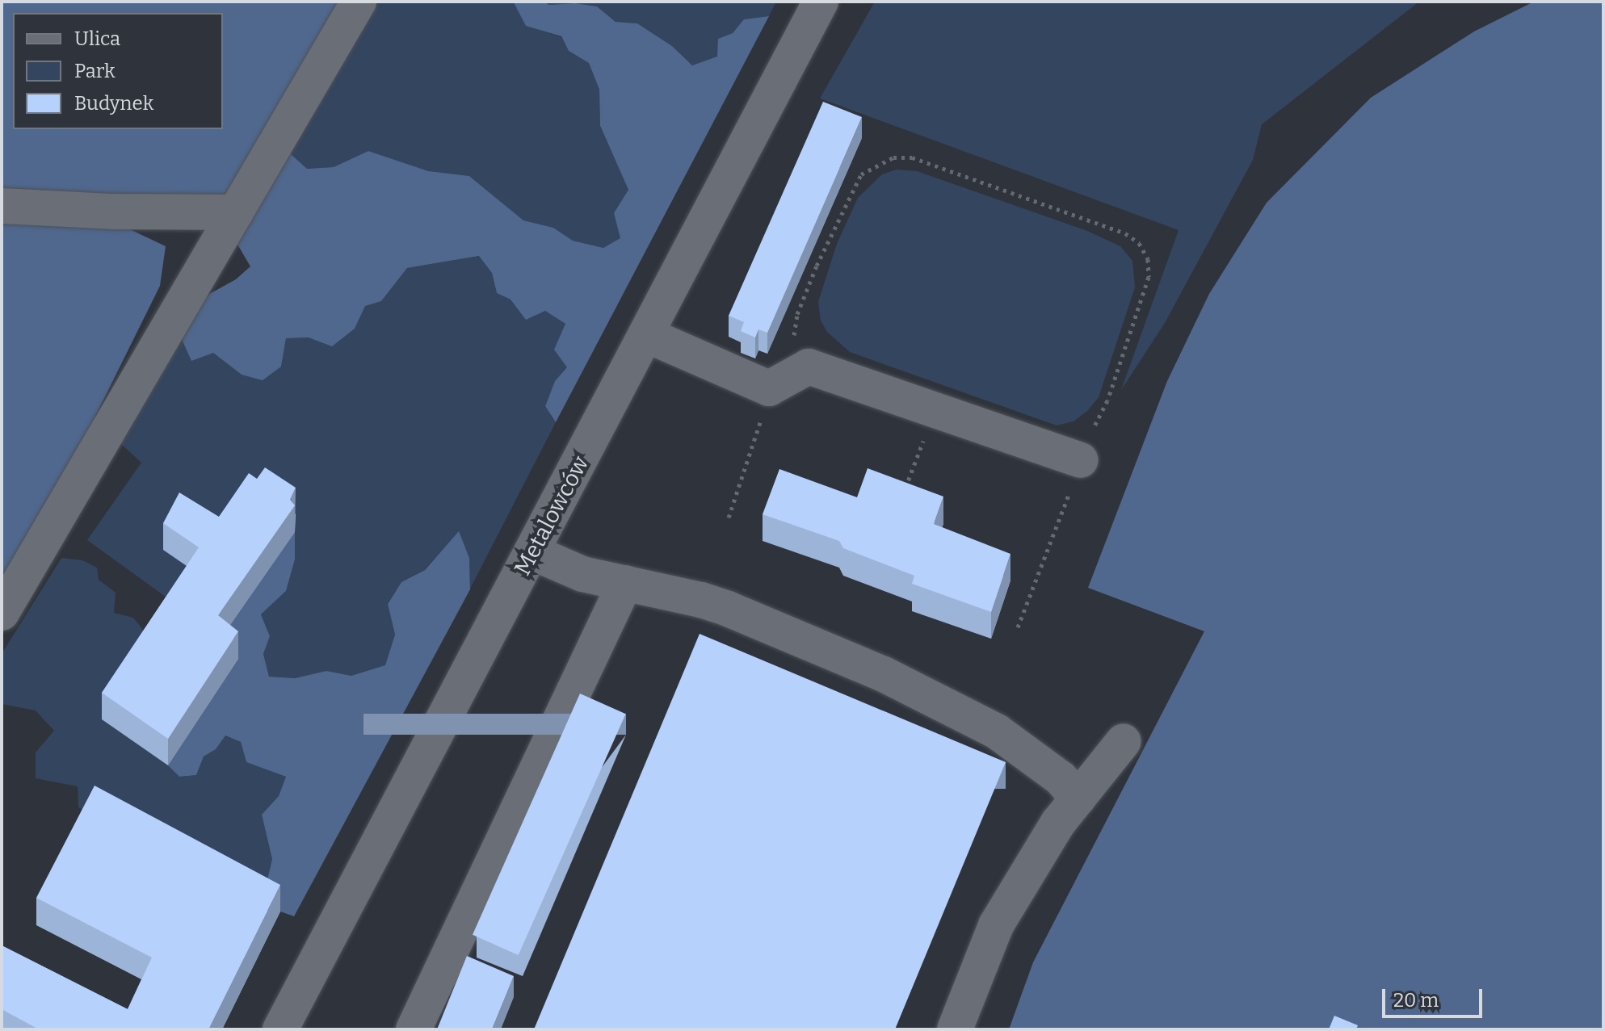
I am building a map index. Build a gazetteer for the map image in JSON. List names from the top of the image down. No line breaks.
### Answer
{"streets":{"street":["Metalowców"]},"legend":["Ulica","Park","Budynek"],"scale_bar":"20 m"}
